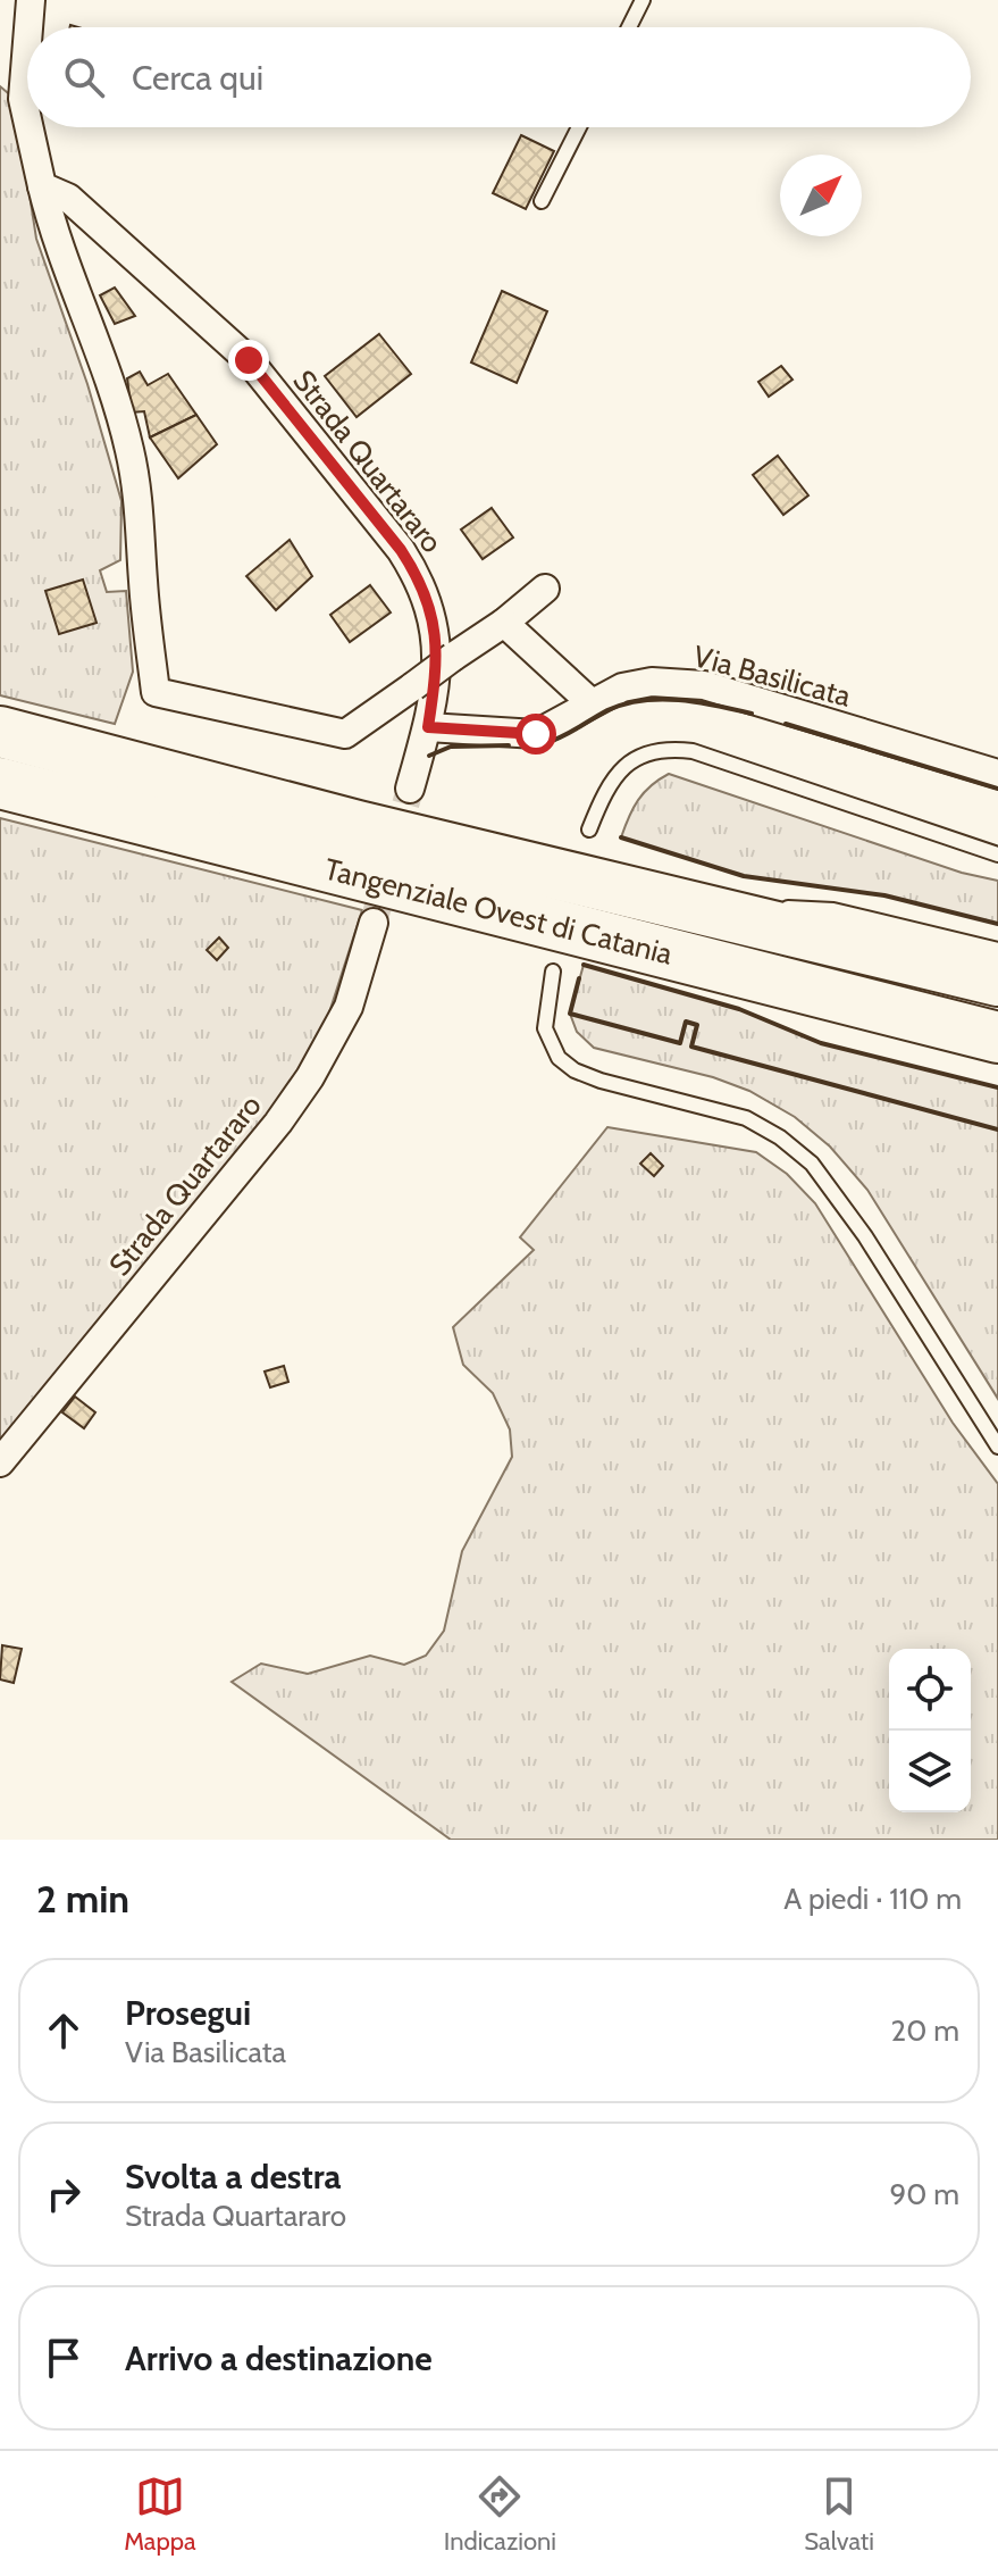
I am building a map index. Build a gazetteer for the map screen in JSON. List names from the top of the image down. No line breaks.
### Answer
{"streets":{"highway":["Tangenziale Ovest di Catania"],"street":["Strada Quartararo","Via Basilicata"]},"crossings":[["Strada Quartararo","Via Basilicata"]],"north":"top right","page":{"search":"Cerca qui","heading":["2 min","A piedi · 110 m"],"list":[["Prosegui","Via Basilicata","20 m"],["Svolta a destra","Strada Quartararo","90 m"],"Arrivo a destinazione"],"nav":["Mappa","Indicazioni","Salvati"]}}
